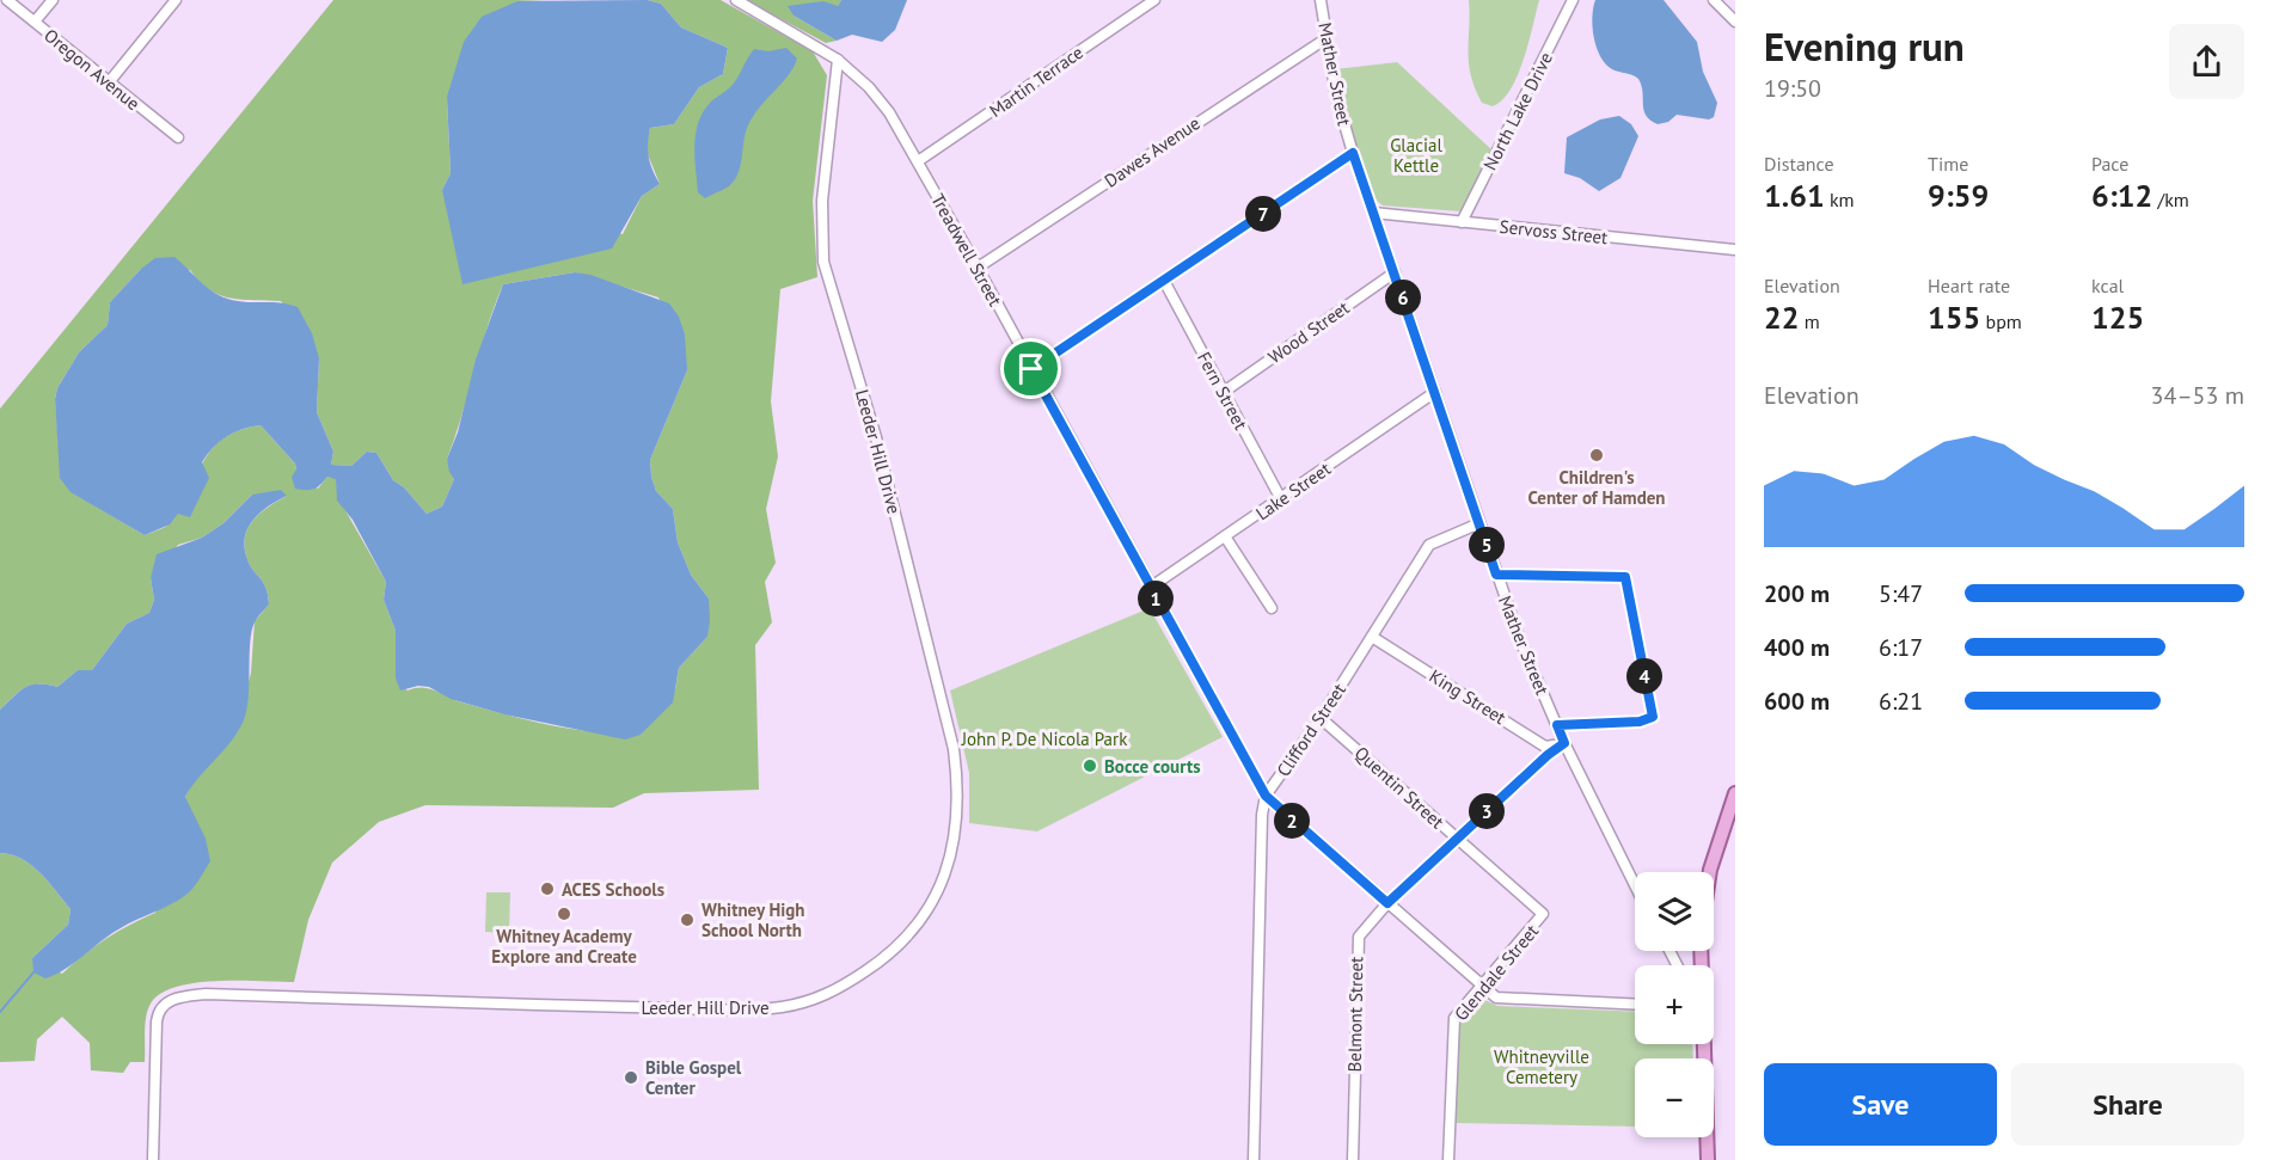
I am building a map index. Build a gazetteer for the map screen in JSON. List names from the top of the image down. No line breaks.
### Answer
{"streets":{"street":["Oregon Avenue","Mather Street","Martin Terrace","North Lake Drive","Dawes Avenue","Servoss Street","Treadwell Street","Wood Street","Fern Street","Leeder Hill Drive","Lake Street","King Street","Clifford Street","Quentin Street","Glendale Street","Belmont Street"]},"crossings":[["Mather Street","Dawes Avenue"],["Mather Street","Servoss Street"],["Mather Street","Wood Street"],["Mather Street","Lake Street"],["Mather Street","King Street"],["Mather Street","Clifford Street"],["Mather Street","Belmont Street"],["Martin Terrace","Treadwell Street"],["North Lake Drive","Servoss Street"],["Dawes Avenue","Treadwell Street"],["Treadwell Street","Leeder Hill Drive"],["Treadwell Street","Lake Street"],["Treadwell Street","Clifford Street"],["Treadwell Street","Glendale Street"],["Treadwell Street","Belmont Street"],["Wood Street","Fern Street"],["Fern Street","Lake Street"],["King Street","Clifford Street"],["King Street","Belmont Street"],["Clifford Street","Quentin Street"],["Quentin Street","Glendale Street"],["Quentin Street","Belmont Street"]],"parks":["Glacial Kettle","John P. De Nicola Park","Whitneyville Cemetery"],"places":["Children's Center of Hamden","Bocce courts","ACES Schools","Whitney Academy Explore and Create","Whitney High School North","Bible Gospel Center"],"page":{"heading":["Evening run","19:50"],"stats":[["Distance","1.61 km"],["Time","9:59"],["Pace","6:12 /km"],["Elevation","22 m"],["Heart rate","155 bpm"],["kcal","125"]],"pins":["7","6","5","1","4","3","2"],"chart":["Elevation","34–53 m"],"list":[{"name":"200 m","note":"5:47"},{"name":"400 m","note":"6:17"},{"name":"600 m","note":"6:21"}],"map_buttons":["+","−"],"buttons":["Save","Share"]}}
